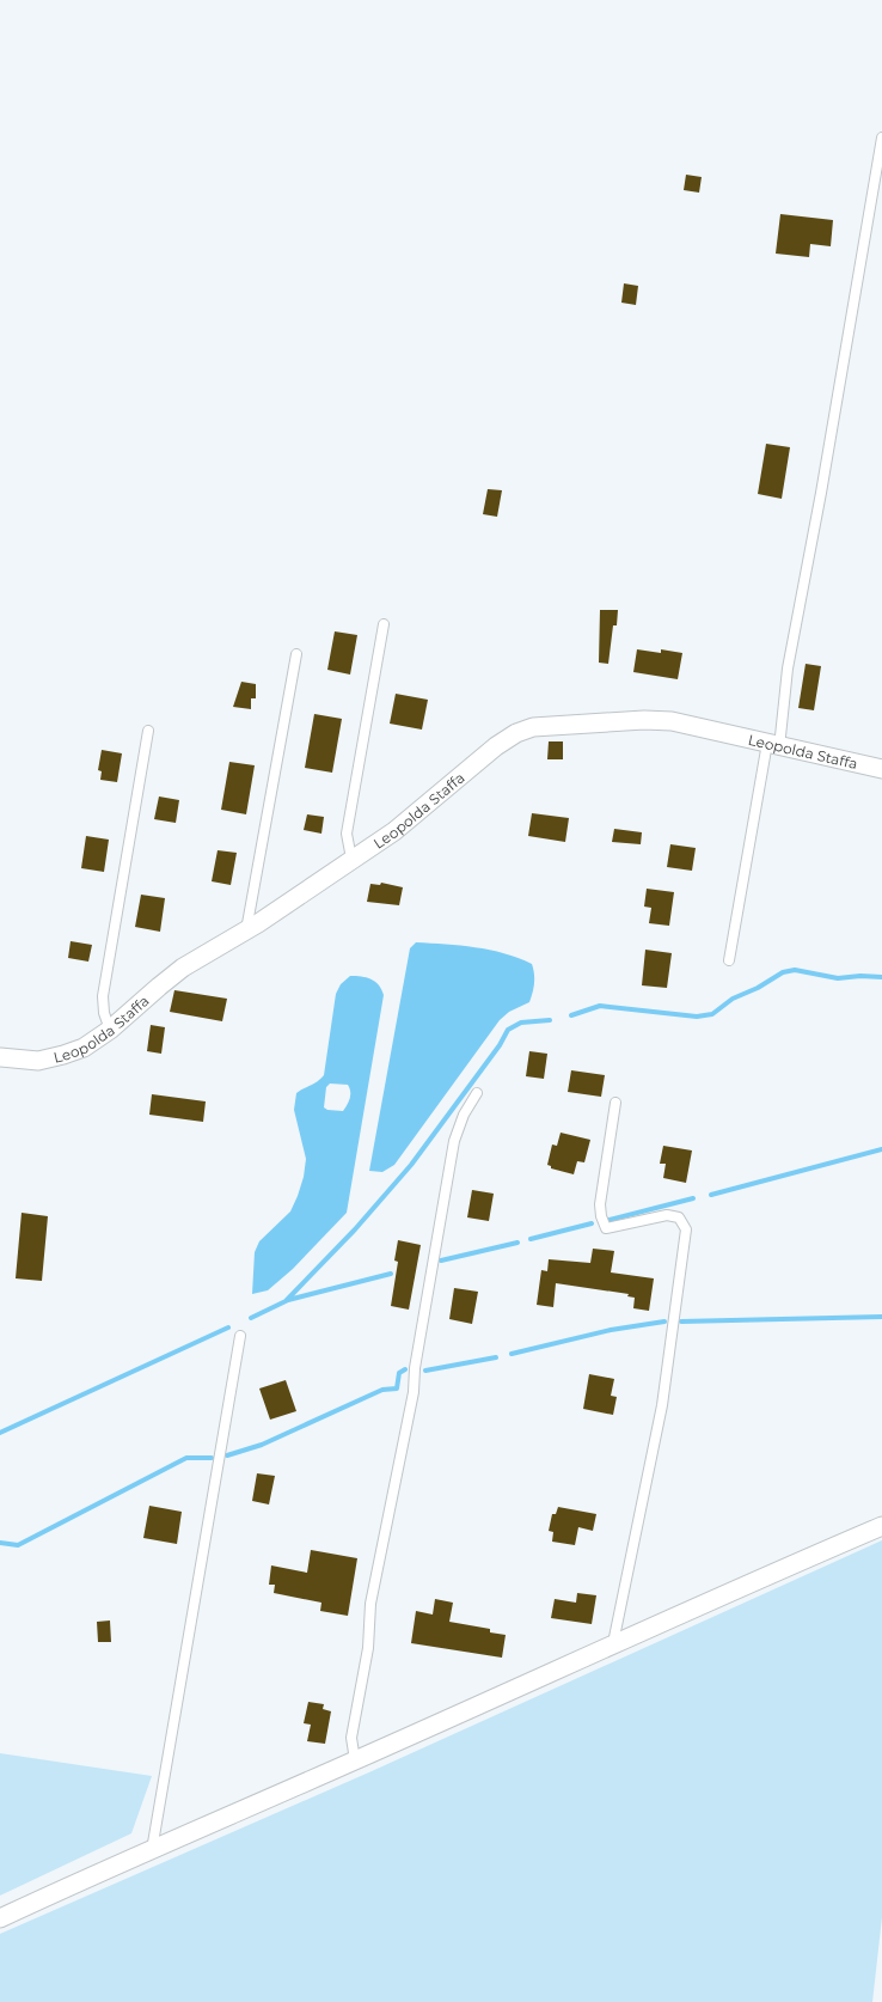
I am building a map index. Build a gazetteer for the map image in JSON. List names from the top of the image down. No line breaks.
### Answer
{"streets":{"street":["Leopolda Staffa"]}}
